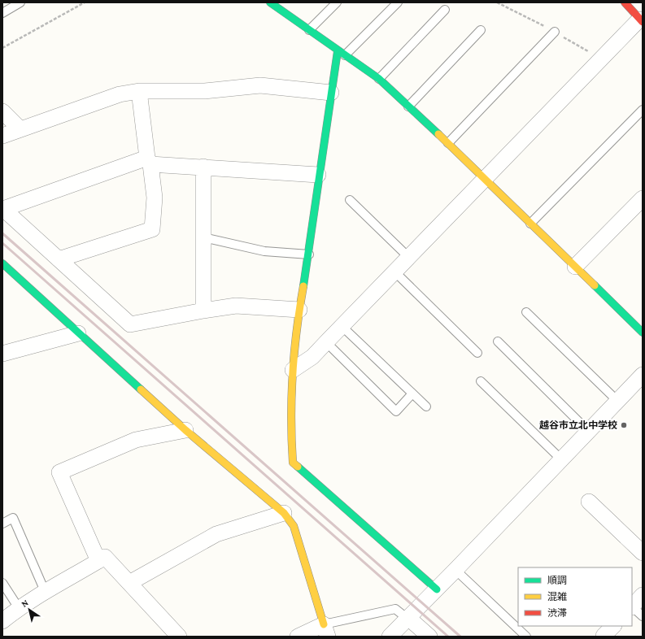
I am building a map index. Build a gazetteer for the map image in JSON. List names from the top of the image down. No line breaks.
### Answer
{"places":["越谷市立北中学校"],"legend":["順調","混雑","渋滞"],"north":"top left"}
